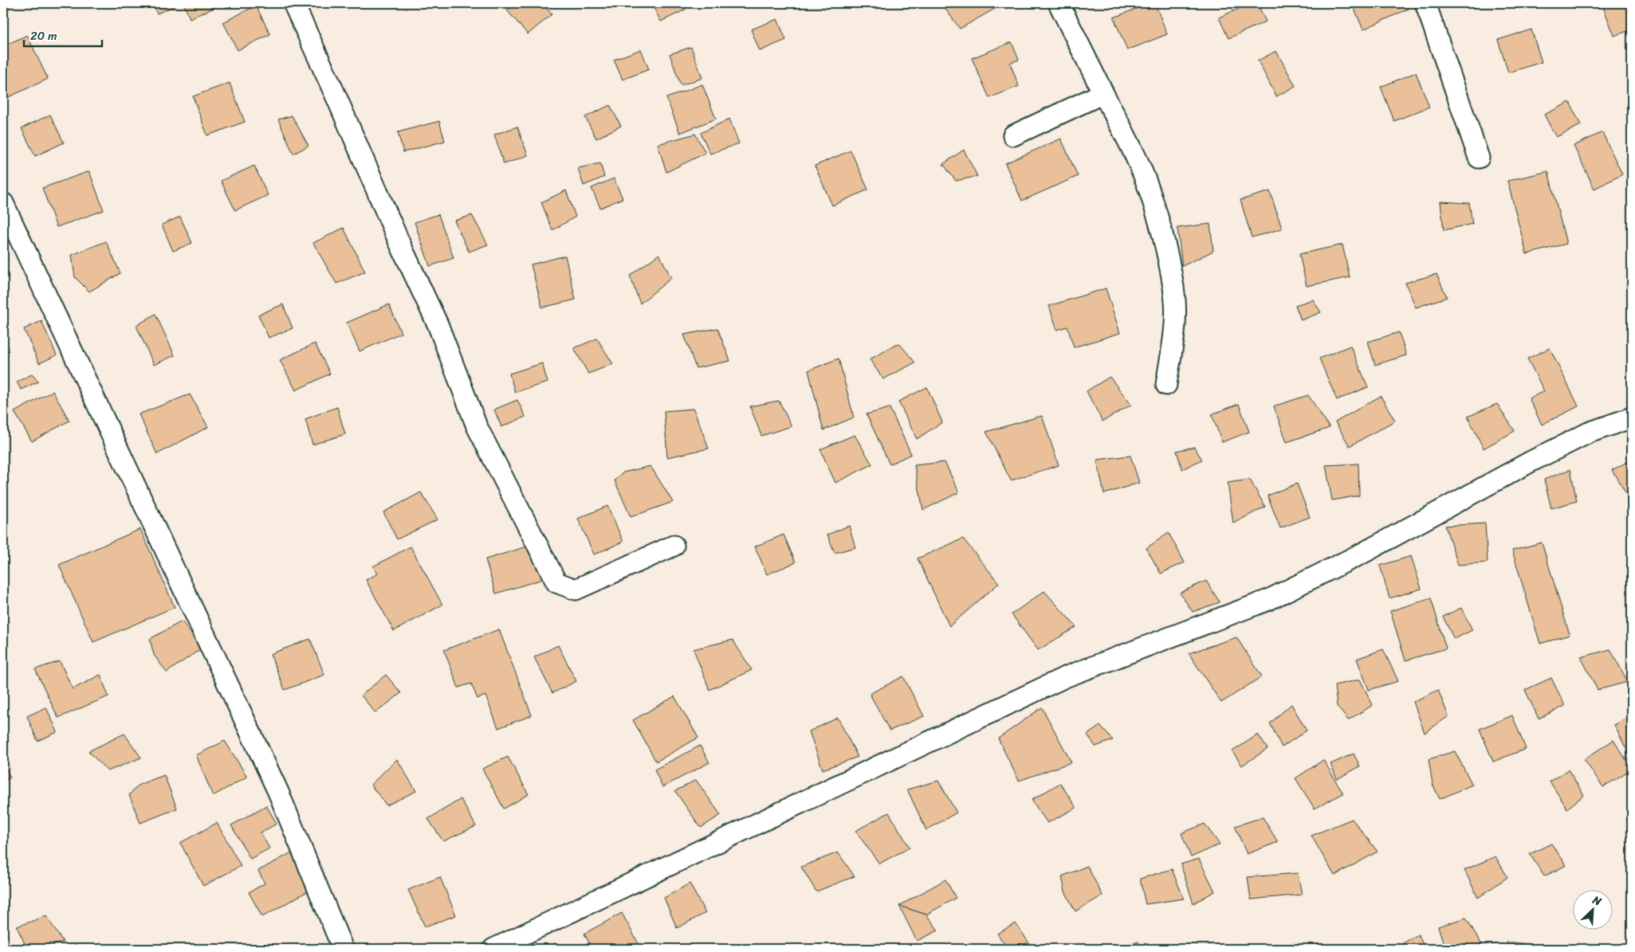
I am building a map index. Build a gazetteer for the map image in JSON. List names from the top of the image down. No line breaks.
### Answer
{"scale_bar":"20 m","north":"top right"}
